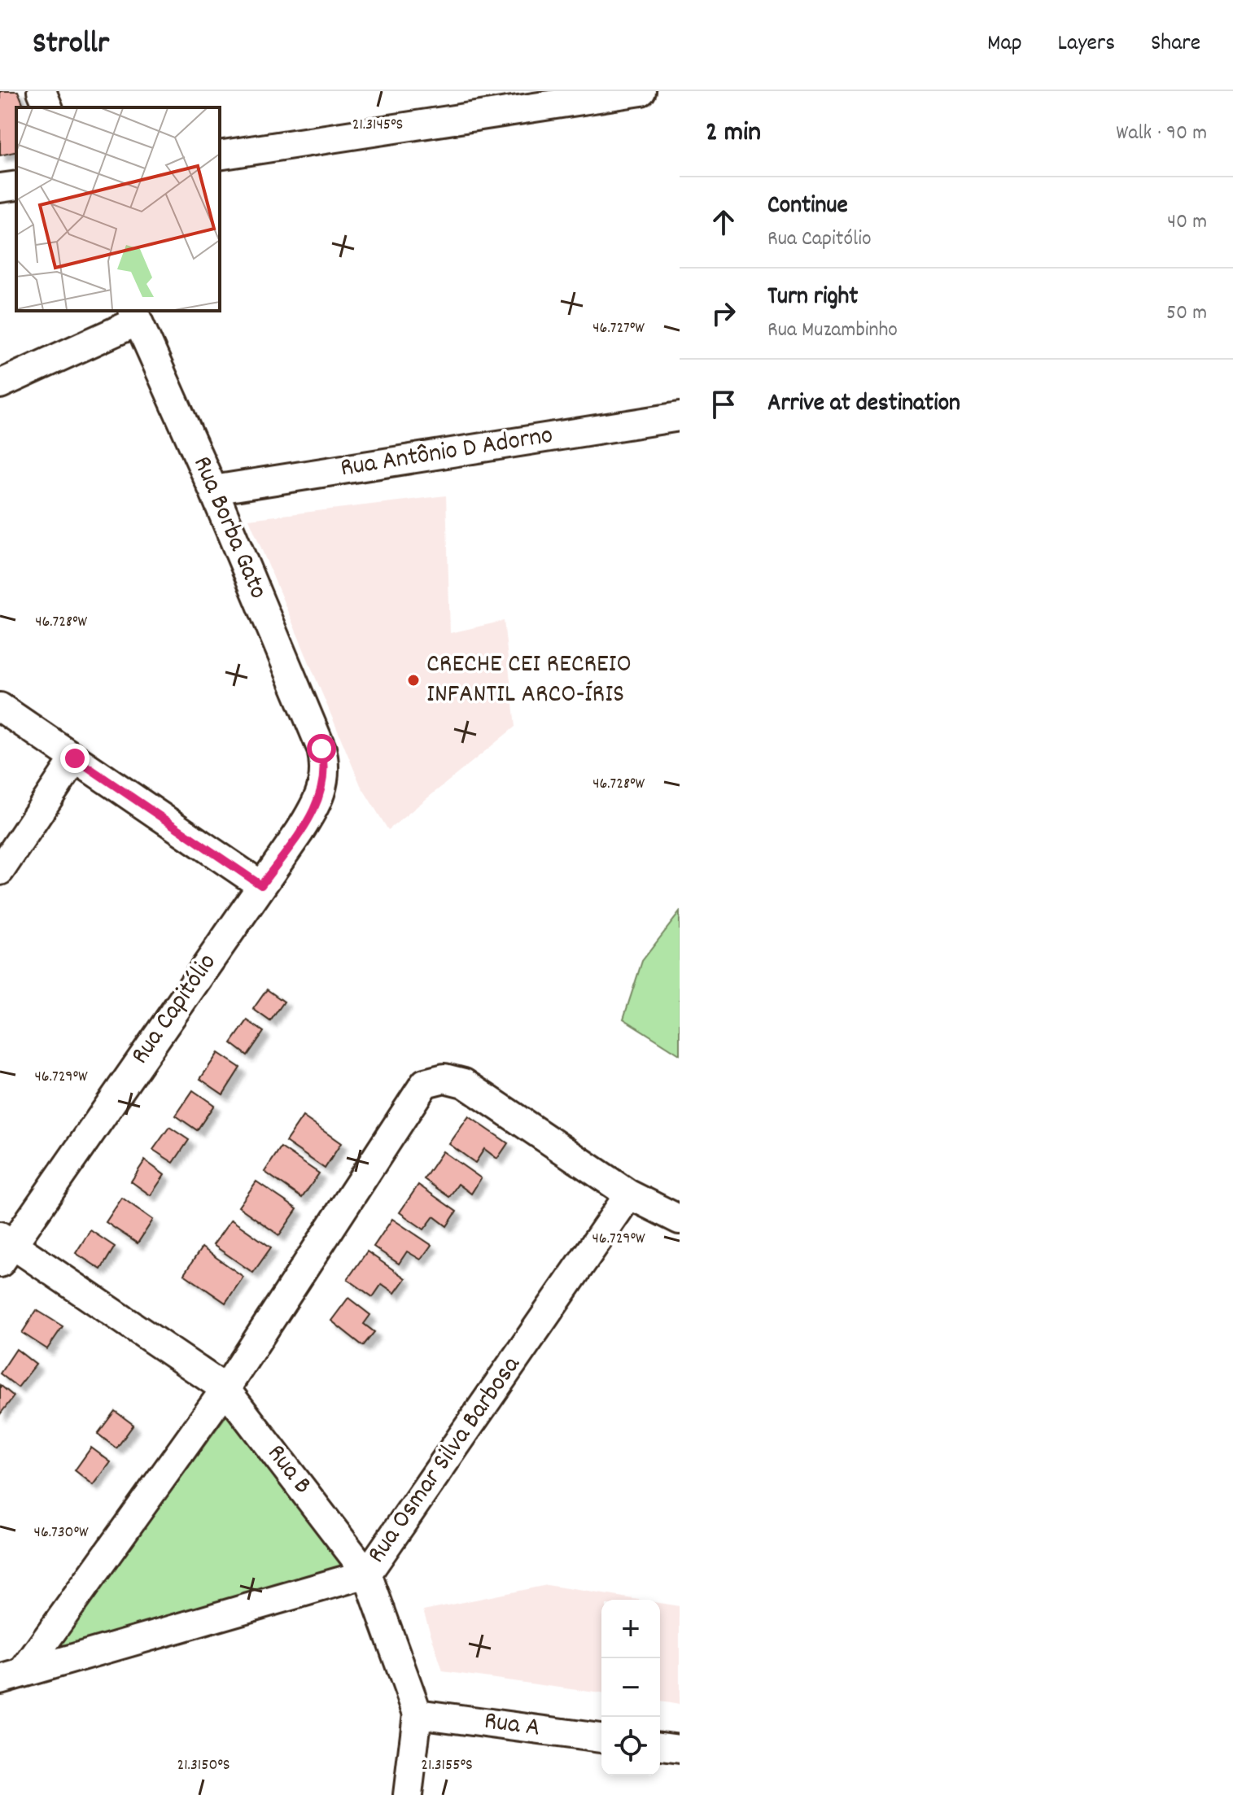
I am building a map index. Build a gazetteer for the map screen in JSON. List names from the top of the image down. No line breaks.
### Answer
{"streets":{"street":["Rua Antônio D Adorno","Rua Borba Gato","Rua Capitólio","Rua Osmar Silva Barbosa","Rua B","Rua A"]},"crossings":[["Rua Antônio D Adorno","Rua Borba Gato"],["Rua Borba Gato","Rua Capitólio"],["Rua Capitólio","Rua B"],["Rua Osmar Silva Barbosa","Rua B"],["Rua B","Rua A"]],"places":["CRECHE CEI RECREIO INFANTIL ARCO-ÍRIS"],"page":{"header":"Strollr","nav":["Map","Layers","Share"],"heading":["2 min","Walk · 90 m"],"list":[["Continue","Rua Capitólio","40 m"],["Turn right","Rua Muzambinho","50 m"],"Arrive at destination"],"map_buttons":["+","−"]},"coordinates":["21.3145°S","46.727°W","46.728°W","46.729°W","46.730°W","21.3150°S","21.3155°S"]}
